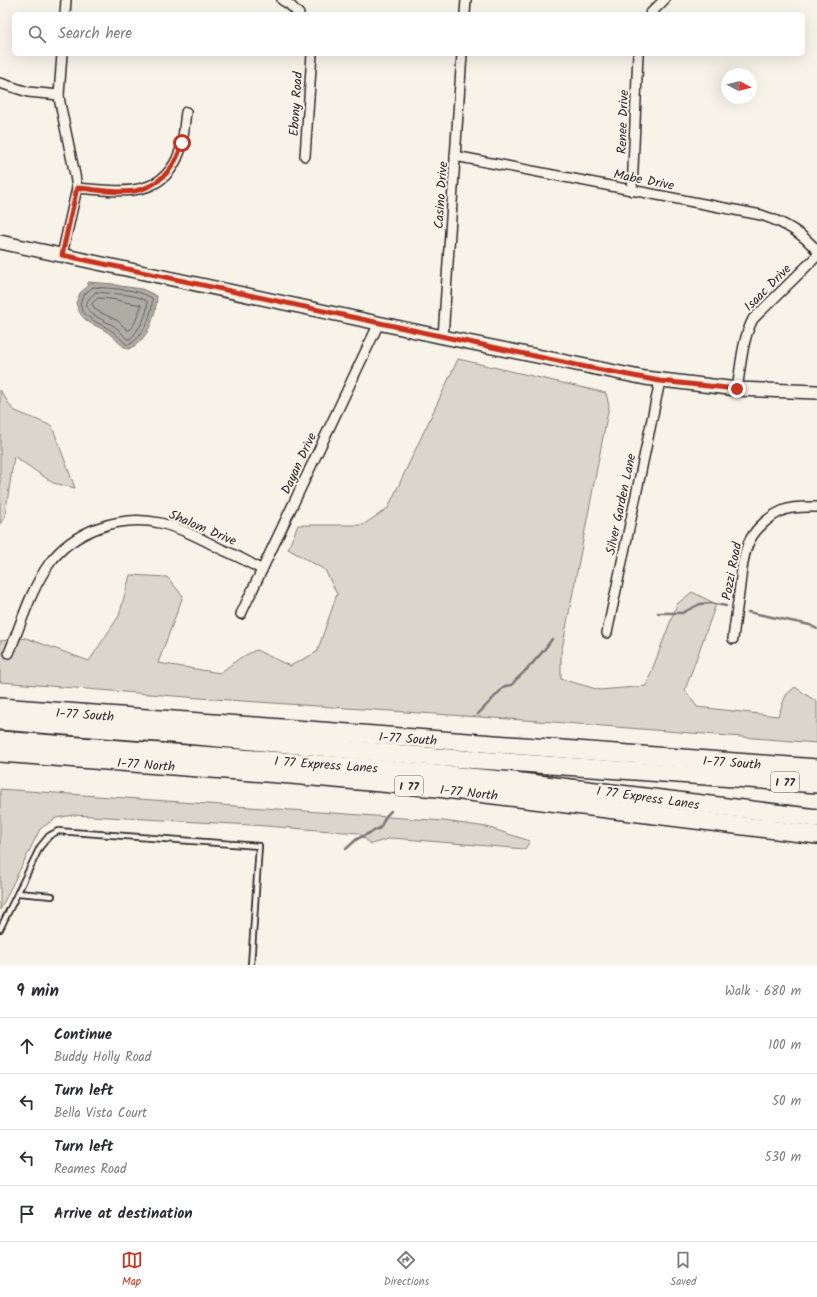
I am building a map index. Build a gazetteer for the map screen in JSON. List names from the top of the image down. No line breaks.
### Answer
{"streets":{"highway":["I-77 South","I-77 North","I 77 Express Lanes","I 77"],"street":["Ebony Road","Renee Drive","Mabe Drive","Casino Drive","Isaac Drive","Dayan Drive","Silver Garden Lane","Shalom Drive","Pozzi Road"]},"crossings":[["Renee Drive","Mabe Drive"],["Mabe Drive","Casino Drive"],["Dayan Drive","Shalom Drive"]],"north":"right","page":{"search":"Search here","heading":["9 min","Walk · 680 m"],"list":[["Continue","Buddy Holly Road","100 m"],["Turn left","Bella Vista Court","50 m"],["Turn left","Reames Road","530 m"],"Arrive at destination"],"nav":["Map","Directions","Saved"]}}
